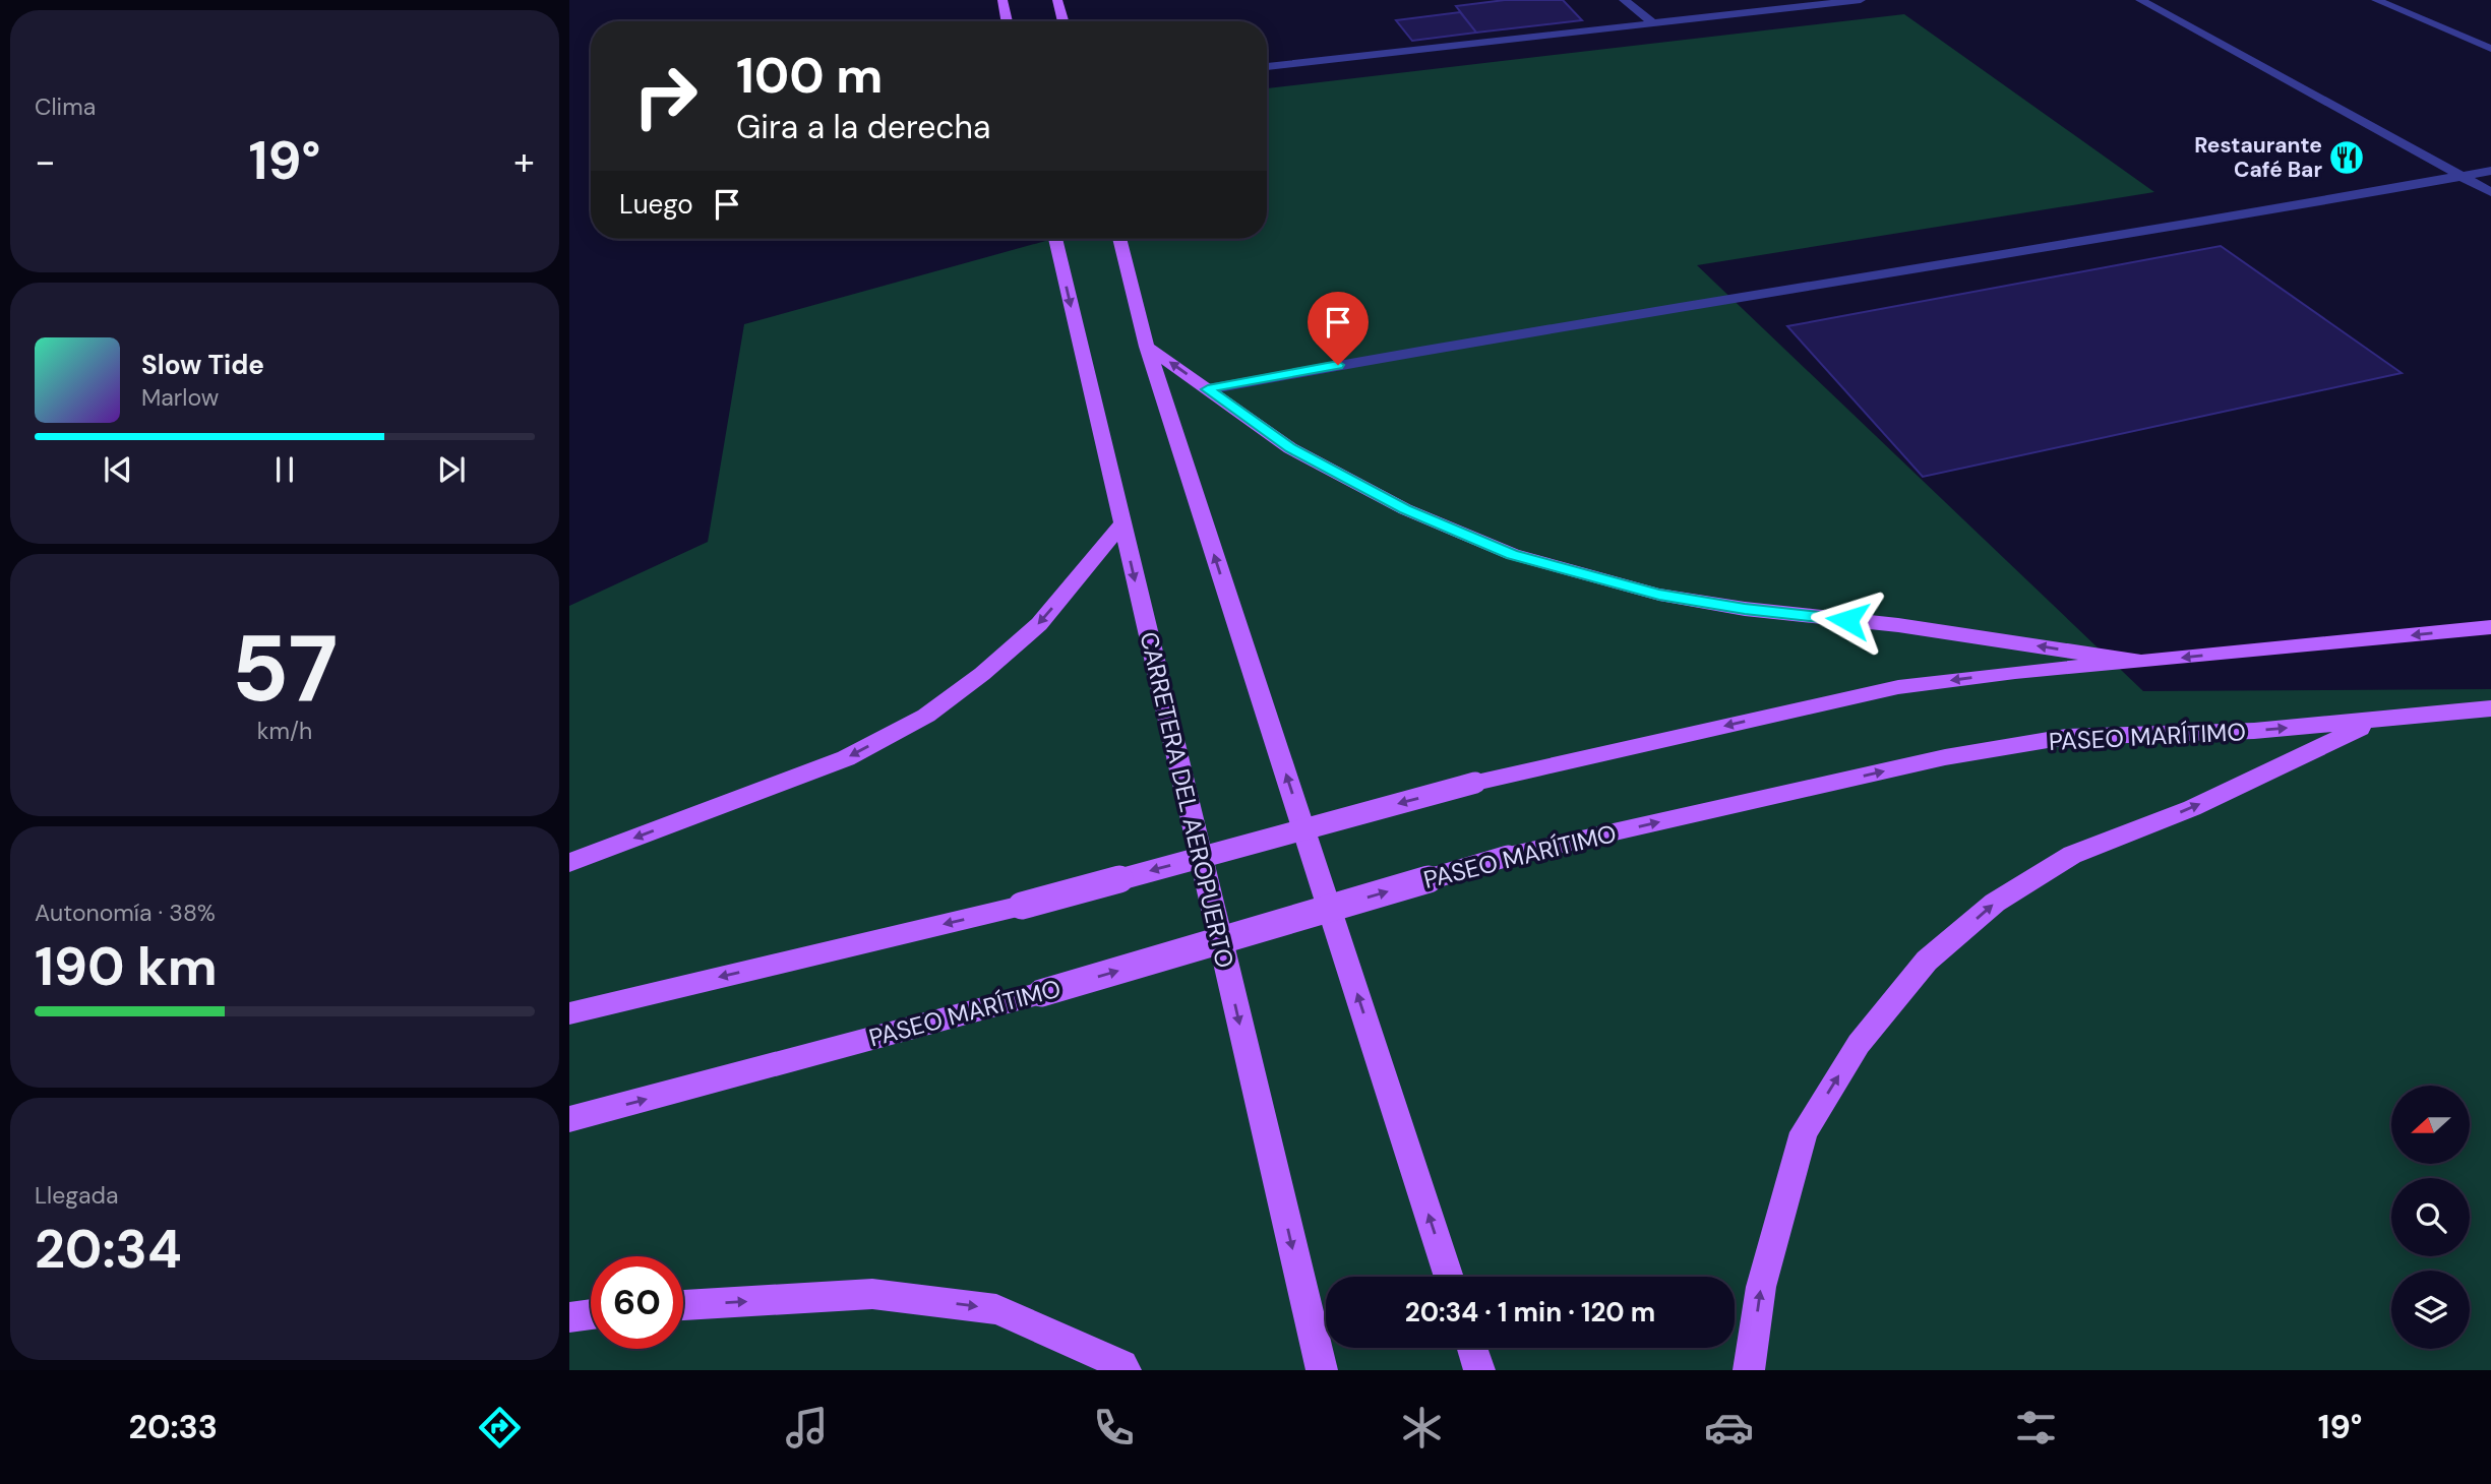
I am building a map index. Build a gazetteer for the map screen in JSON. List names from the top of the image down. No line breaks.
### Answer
{"streets":{"main road":["PASEO MARÍTIMO","CARRETERA DEL AEROPUERTO"]},"places":{"restaurant":["Restaurante Café Bar"]},"north":"left","page":{"tile":["Clima",["57","km/h"],["Autonomía · 38%","190 km"],["Llegada","20:34"]],"turn":["100 m","Gira a la derecha"],"heat":["−","19°","+"],"then":"Luego","song":["Slow Tide","Marlow"],"limit":"60","trip":"20:34 · 1 min · 120 m","tabs":["20:33","19°"]}}
